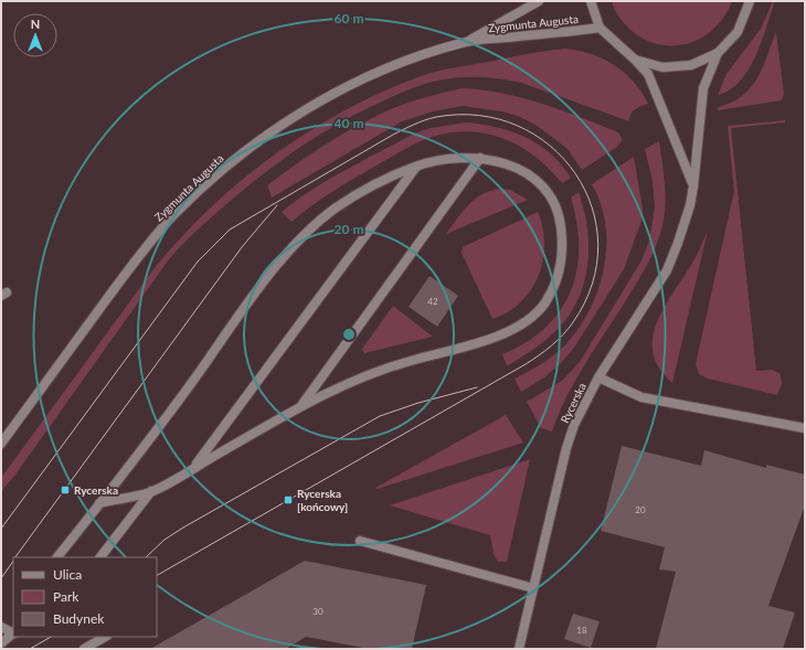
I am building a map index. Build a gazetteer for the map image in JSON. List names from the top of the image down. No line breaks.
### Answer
{"streets":{"street":["Zygmunta Augusta","Rycerska"]},"places":{"transit":["Rycerska","Rycerska [końcowy]"]},"house_numbers":["42","20","30","18"],"legend":["Ulica","Park","Budynek"],"north":"top","rings":["60 m","40 m","20 m"]}
